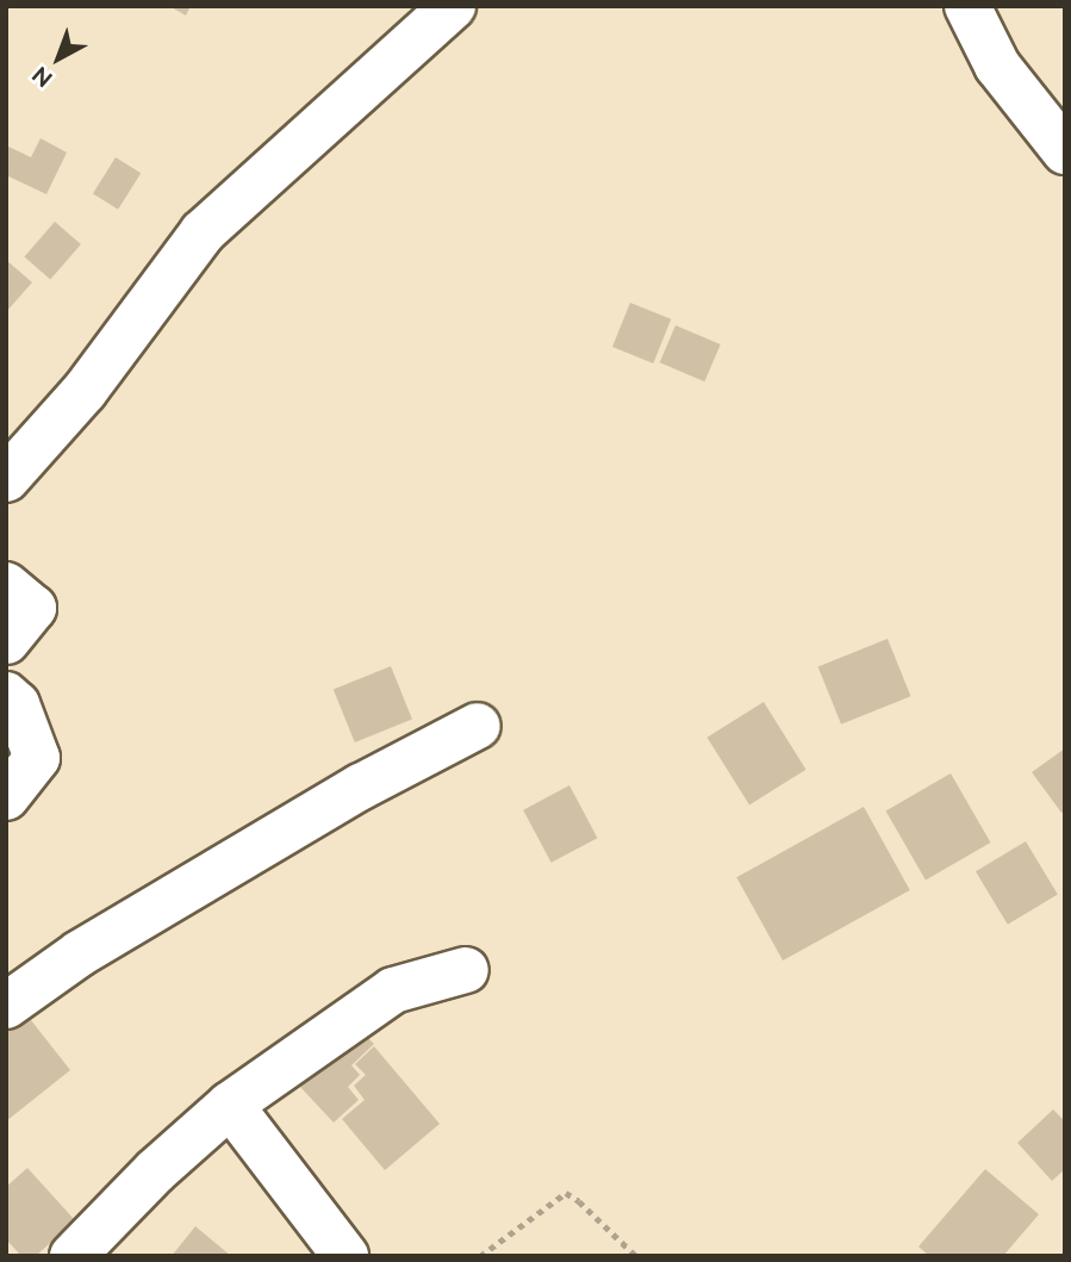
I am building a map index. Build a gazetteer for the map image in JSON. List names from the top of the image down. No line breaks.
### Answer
{"north":"bottom left"}
